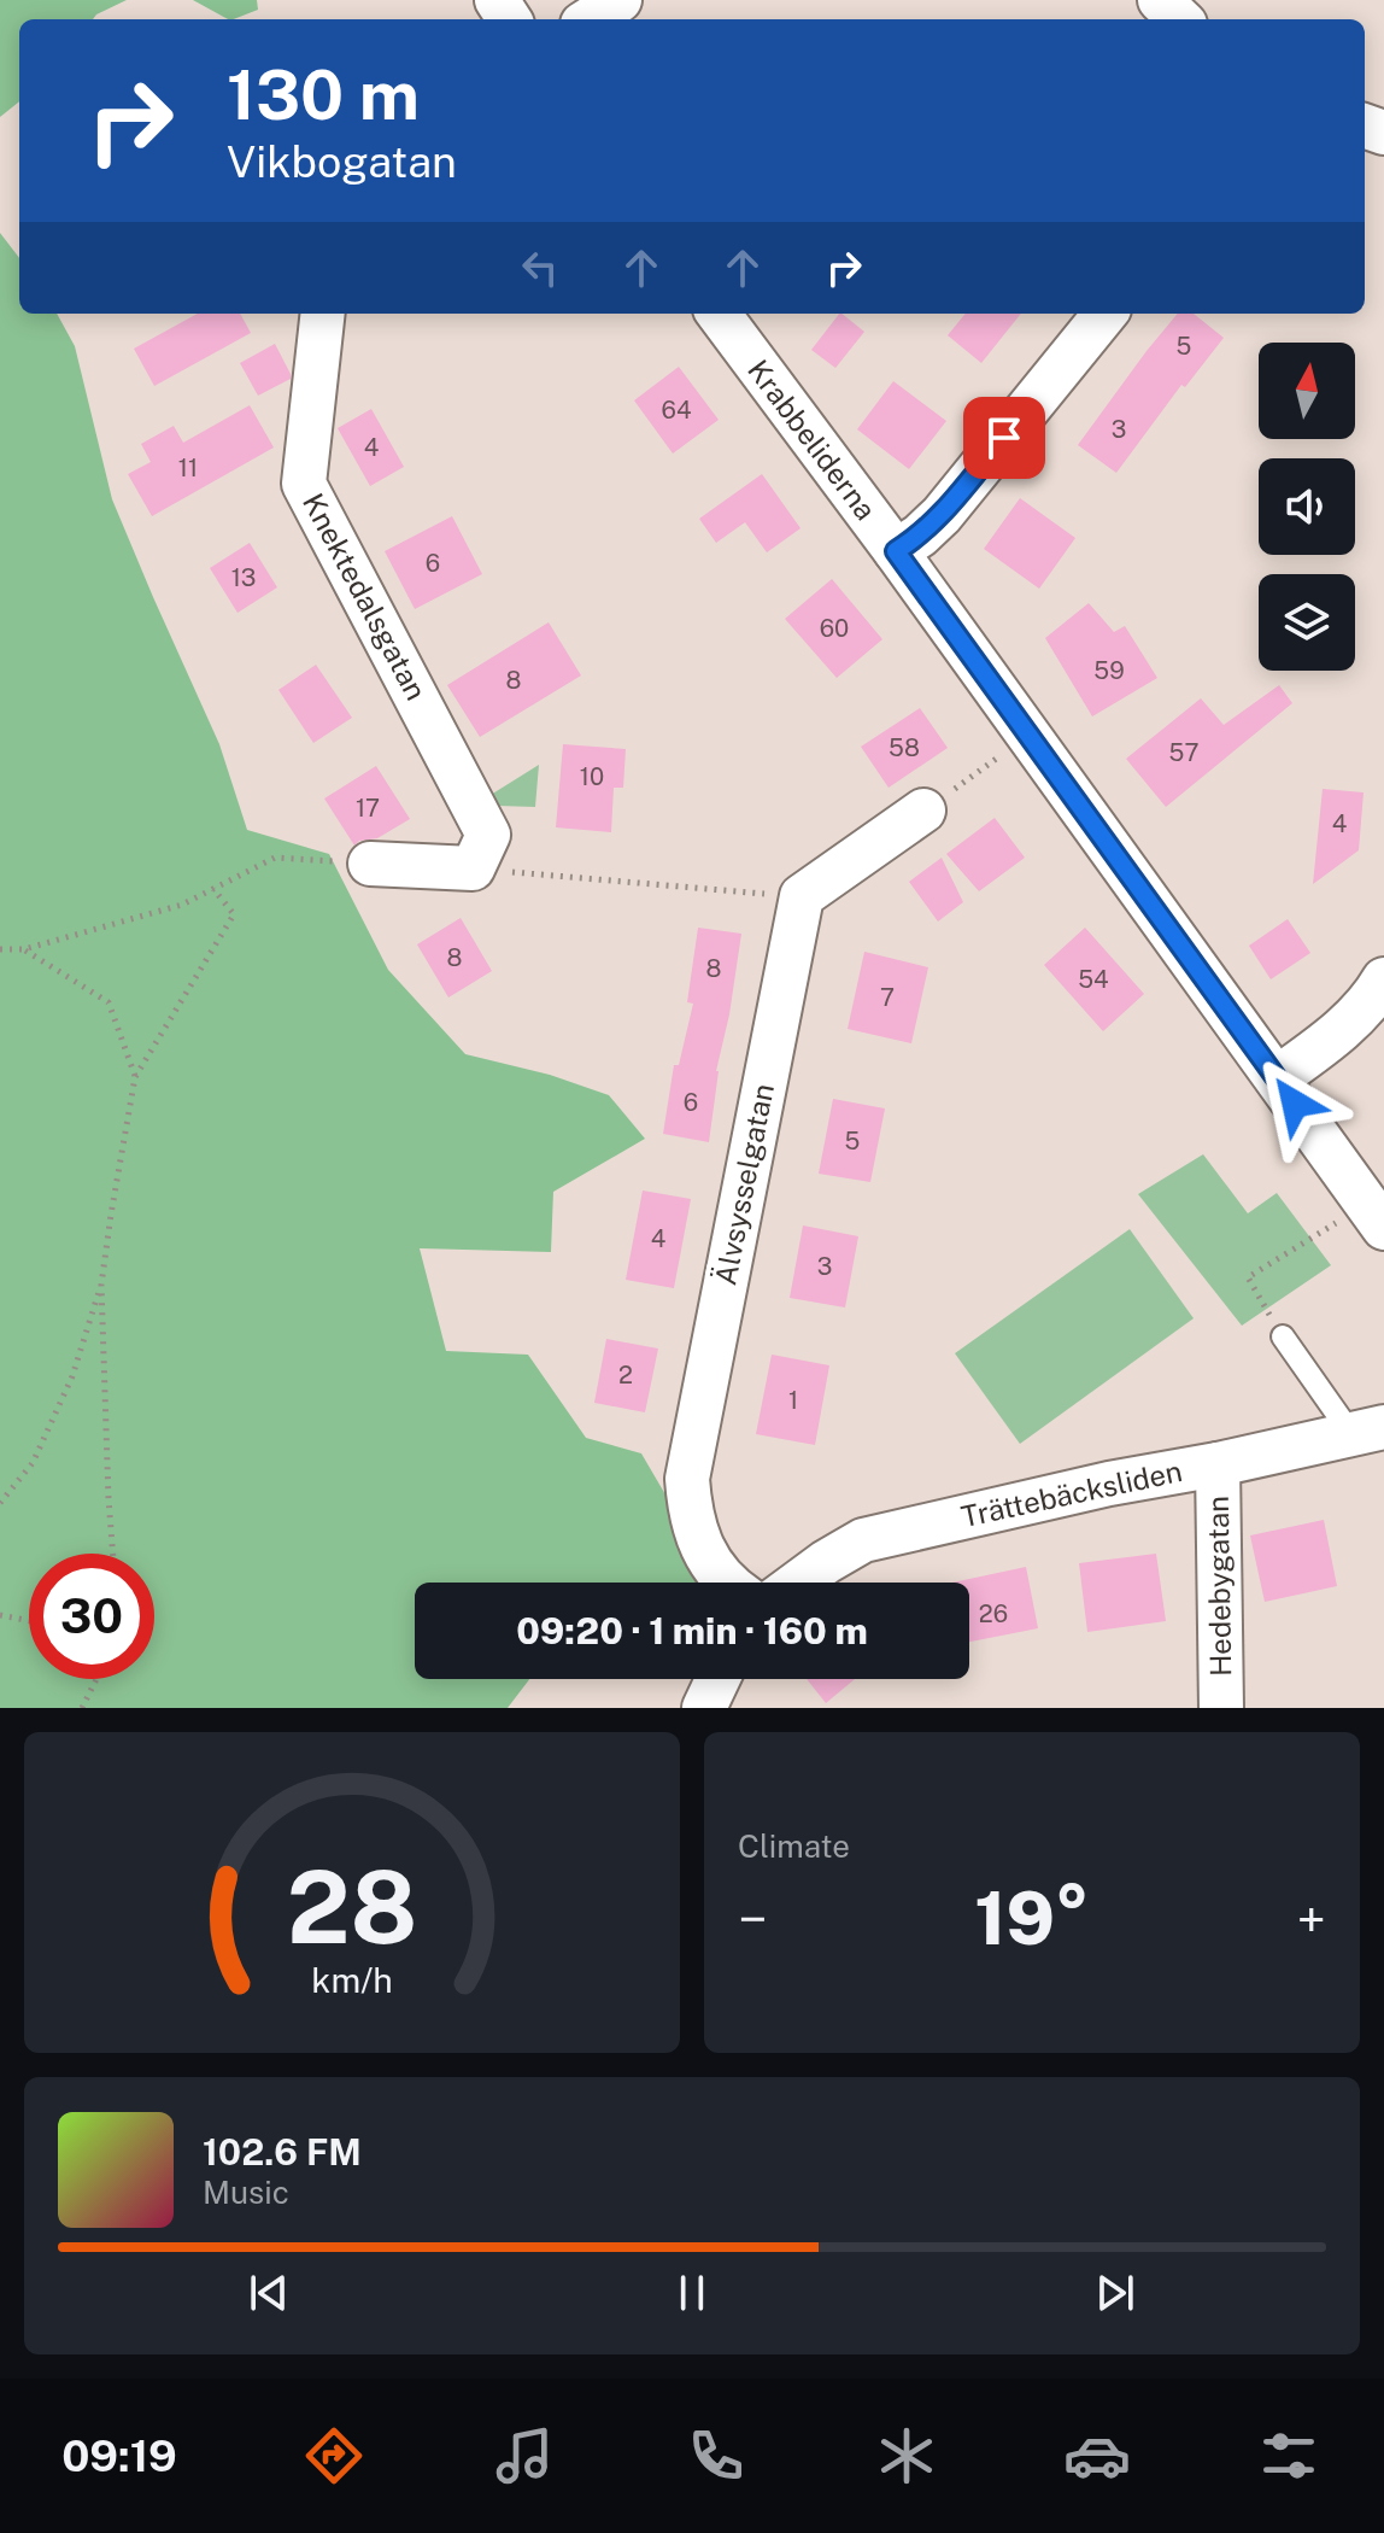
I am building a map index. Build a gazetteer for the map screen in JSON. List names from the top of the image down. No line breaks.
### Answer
{"streets":{"street":["Krabbeliderna","Knektedalsgatan","Älvsysselgatan","Trättebäcksliden","Hedebygatan"]},"crossings":[["Trättebäcksliden","Hedebygatan"]],"house_numbers":["5","64","3","4","11","6","13","60","59","8","58","57","10","17","4","8","8","54","7","6","5","4","3","2","1","26"],"north":"top","page":{"turn":["130 m","Vikbogatan"],"limit":"30","trip":"09:20 · 1 min · 160 m","tile":"Climate","heat":["−","19°","+"],"song":["102.6 FM","Music"],"tabs":"09:19","gauge":["28","km/h"]}}
